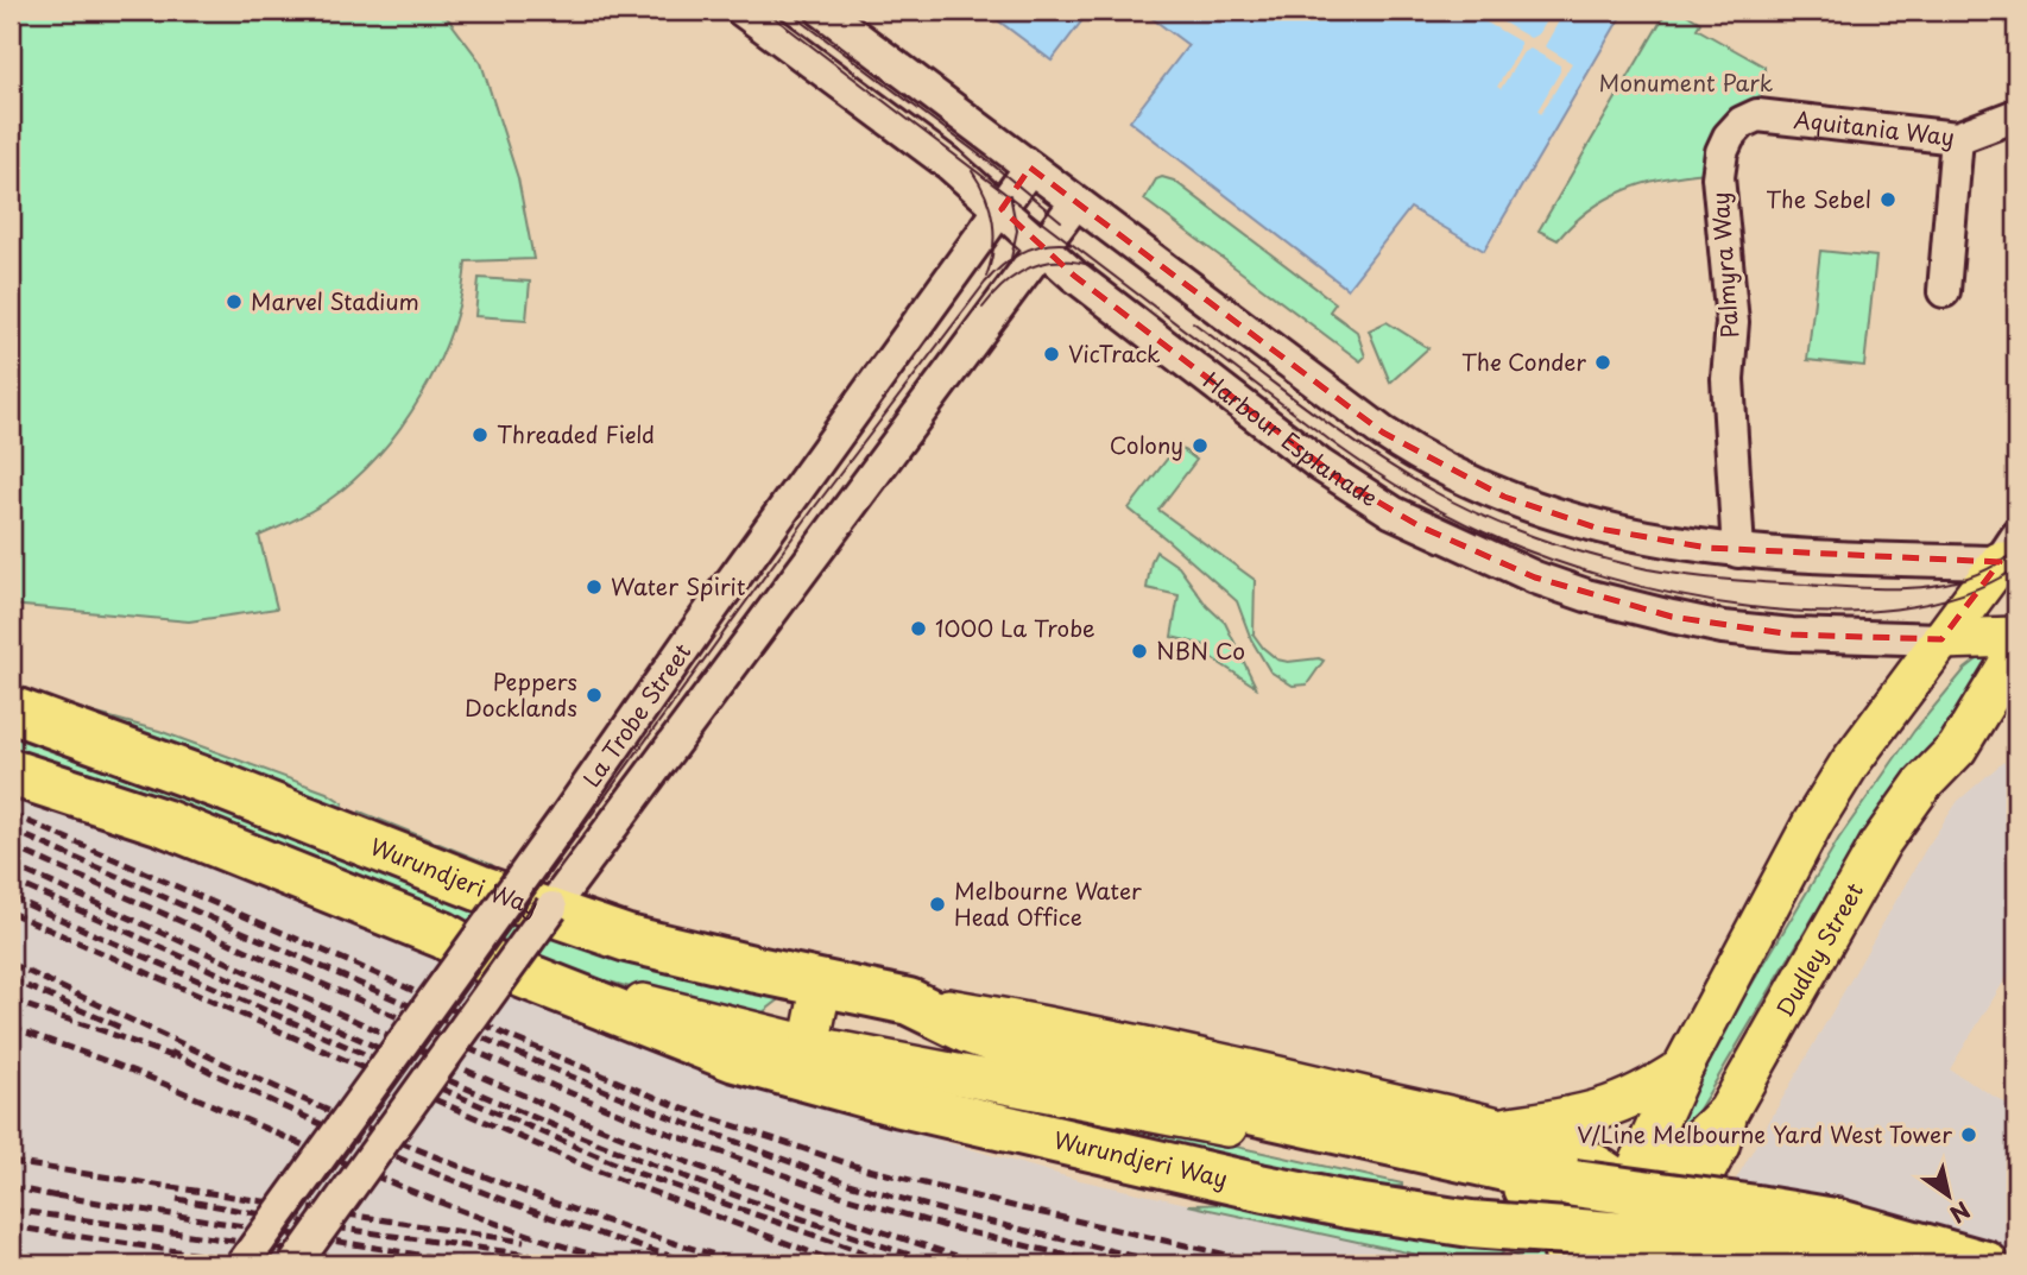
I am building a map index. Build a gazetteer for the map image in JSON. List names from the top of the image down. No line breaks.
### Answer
{"streets":{"highway":["Wurundjeri Way"],"main road":["Dudley Street"],"street":["Aquitania Way","Palmyra Way","Harbour Esplanade","La Trobe Street"]},"crossings":[["Aquitania Way","Palmyra Way"],["Harbour Esplanade","La Trobe Street"]],"parks":["Monument Park"],"places":["The Sebel","Marvel Stadium","VicTrack","The Conder","Threaded Field","Colony","Water Spirit","1000 La Trobe","NBN Co","Peppers Docklands","Melbourne Water Head Office","V/Line Melbourne Yard West Tower"],"north":"bottom right"}
